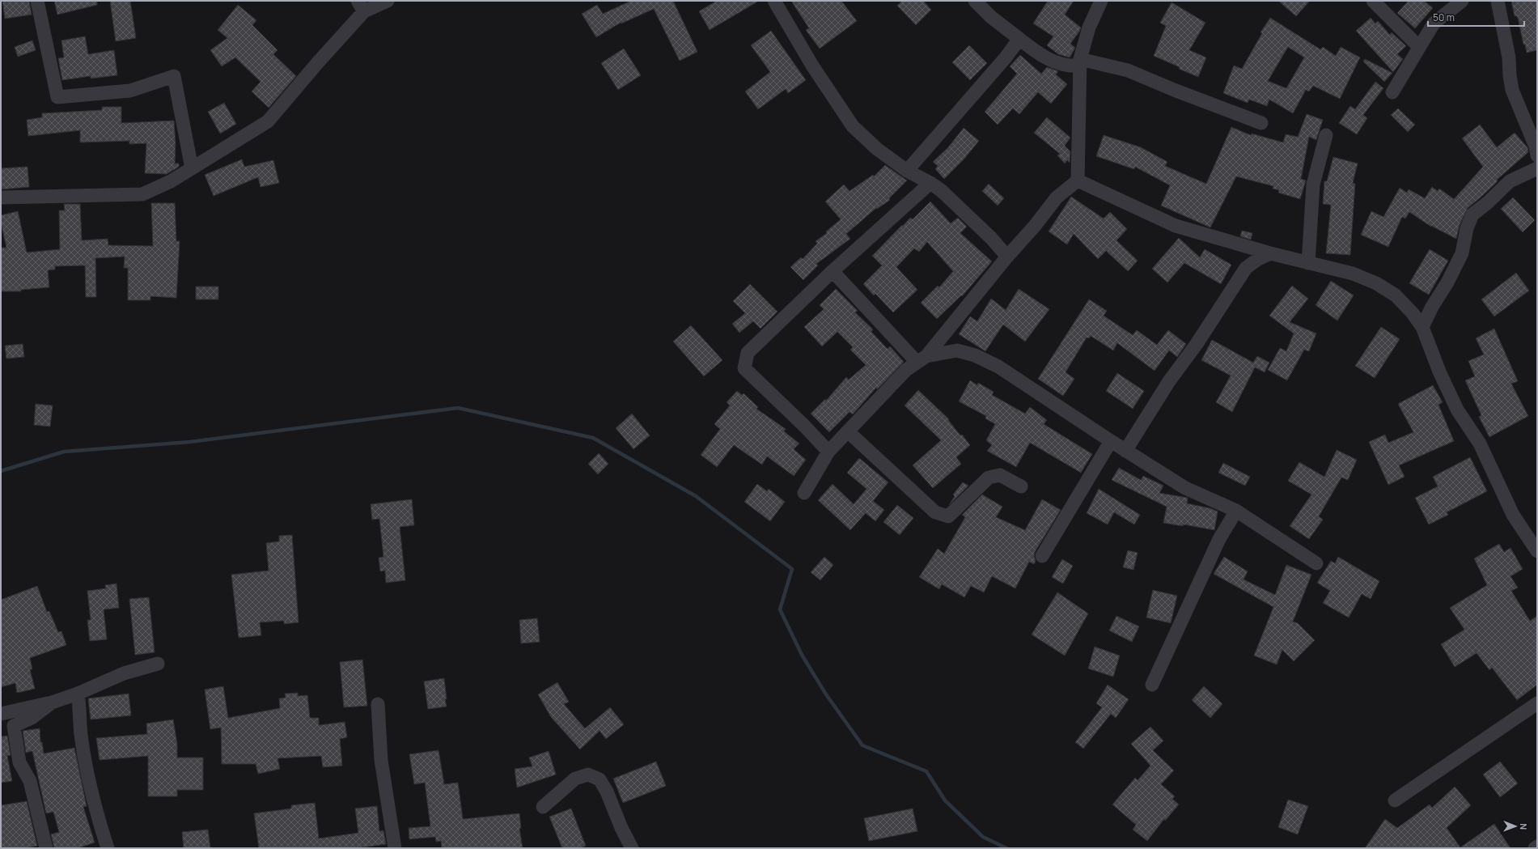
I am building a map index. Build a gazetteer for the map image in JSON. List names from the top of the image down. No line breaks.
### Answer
{"scale_bar":"50 m","north":"right"}
